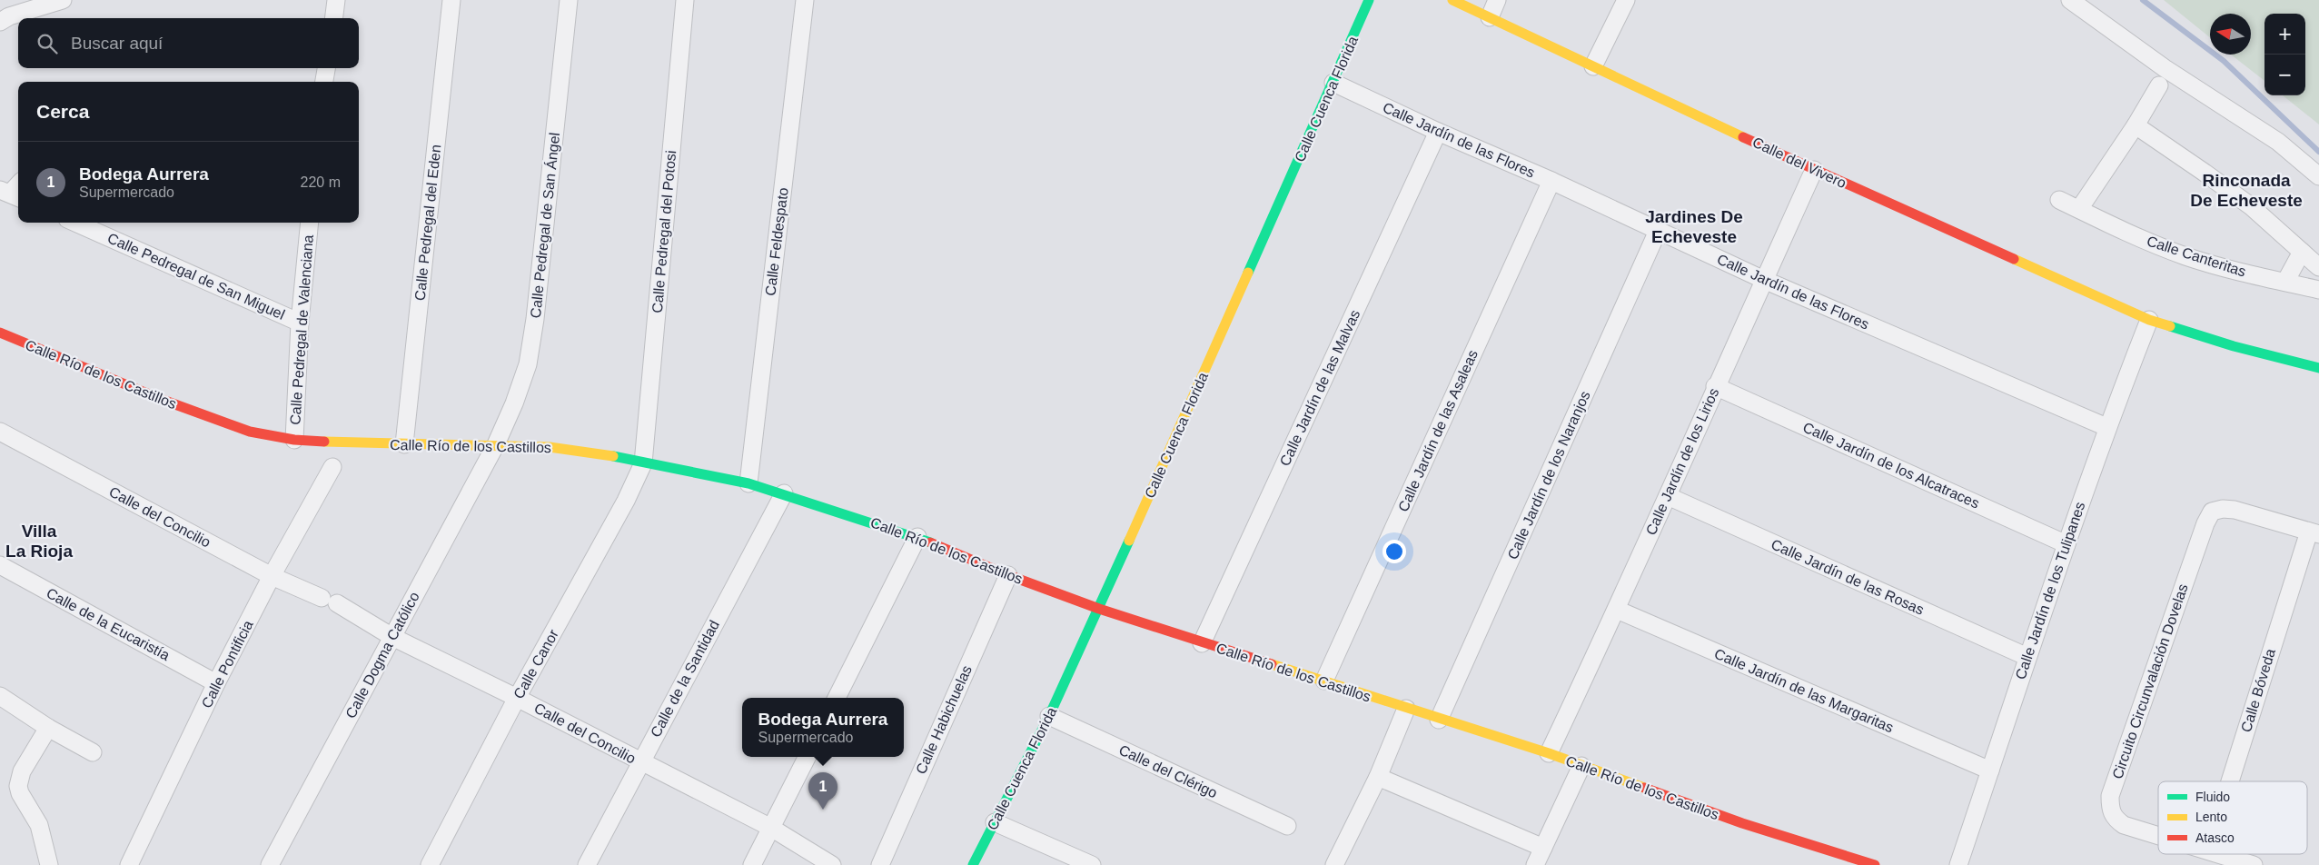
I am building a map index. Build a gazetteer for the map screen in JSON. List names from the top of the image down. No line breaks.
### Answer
{"streets":{"street":["Calle Cuenca Florida","Calle Jardín de las Flores","Calle del Vivero","Calle Pedregal del Eden","Calle Pedregal de San Ángel","Calle Pedregal del Potosi","Calle Feldespato","Calle Canteritas","Calle Pedregal de San Miguel","Calle Pedregal de Valenciana","Calle Río de los Castillos","Calle Jardín de las Malvas","Calle Jardín de las Asaleas","Calle Jardín de los Lirios","Calle Jardín de los Alcatraces","Calle Jardín de los Naranjos","Calle del Concilio","Calle Jardín de las Rosas","Calle Jardín de los Tulipanes","Calle de la Eucaristía","Calle Dogma Católico","Calle Pontificia","Calle Canor","Calle de la Santidad","Circuito Circunvalación Dovelas","Calle Jardín de las Margaritas","Calle Bóveda","Calle Habichuelas","Calle del Clérigo"]},"crossings":[["Calle Cuenca Florida","Calle Jardín de las Flores"],["Calle Cuenca Florida","Calle Río de los Castillos"],["Calle Cuenca Florida","Calle del Clérigo"],["Calle Jardín de las Flores","Calle Jardín de las Malvas"],["Calle Jardín de las Flores","Calle Jardín de las Asaleas"],["Calle Jardín de las Flores","Calle Jardín de los Lirios"],["Calle Jardín de las Flores","Calle Jardín de los Naranjos"],["Calle Jardín de las Flores","Calle Jardín de los Tulipanes"],["Calle del Vivero","Calle Jardín de los Lirios"],["Calle del Vivero","Calle Jardín de los Tulipanes"],["Calle Pedregal del Eden","Calle Río de los Castillos"],["Calle Pedregal de San Ángel","Calle Río de los Castillos"],["Calle Pedregal de San Ángel","Calle Dogma Católico"],["Calle Pedregal del Potosi","Calle Río de los Castillos"],["Calle Pedregal del Potosi","Calle Canor"],["Calle Feldespato","Calle Río de los Castillos"],["Calle Pedregal de San Miguel","Calle Pedregal de Valenciana"],["Calle Pedregal de Valenciana","Calle Río de los Castillos"],["Calle Río de los Castillos","Calle Jardín de las Malvas"],["Calle Río de los Castillos","Calle Jardín de las Asaleas"],["Calle Río de los Castillos","Calle Jardín de los Lirios"],["Calle Río de los Castillos","Calle Jardín de los Naranjos"],["Calle Río de los Castillos","Calle Dogma Católico"],["Calle Río de los Castillos","Calle Canor"],["Calle Río de los Castillos","Calle de la Santidad"],["Calle Río de los Castillos","Calle Habichuelas"],["Calle Jardín de los Lirios","Calle Jardín de los Alcatraces"],["Calle Jardín de los Lirios","Calle Jardín de las Rosas"],["Calle Jardín de los Lirios","Calle Jardín de las Margaritas"],["Calle Jardín de los Alcatraces","Calle Jardín de los Tulipanes"],["Calle del Concilio","Calle Dogma Católico"],["Calle del Concilio","Calle Pontificia"],["Calle del Concilio","Calle Canor"],["Calle del Concilio","Calle de la Santidad"],["Calle Jardín de las Rosas","Calle Jardín de los Tulipanes"],["Calle Jardín de los Tulipanes","Calle Jardín de las Margaritas"],["Calle de la Eucaristía","Calle Pontificia"],["Circuito Circunvalación Dovelas","Calle Bóveda"]],"districts":["Rinconada De Echeveste","Jardines De Echeveste","Villa La Rioja"],"legend":["Fluido","Lento","Atasco"],"north":"left","page":{"map_buttons":["+","−"],"search":"Buscar aquí","heading":"Cerca","list":[{"mark":"1","name":"Bodega Aurrera","note":"Supermercado","value":"220 m"}],"popup":["Bodega Aurrera","Supermercado"],"pins":"1"}}
